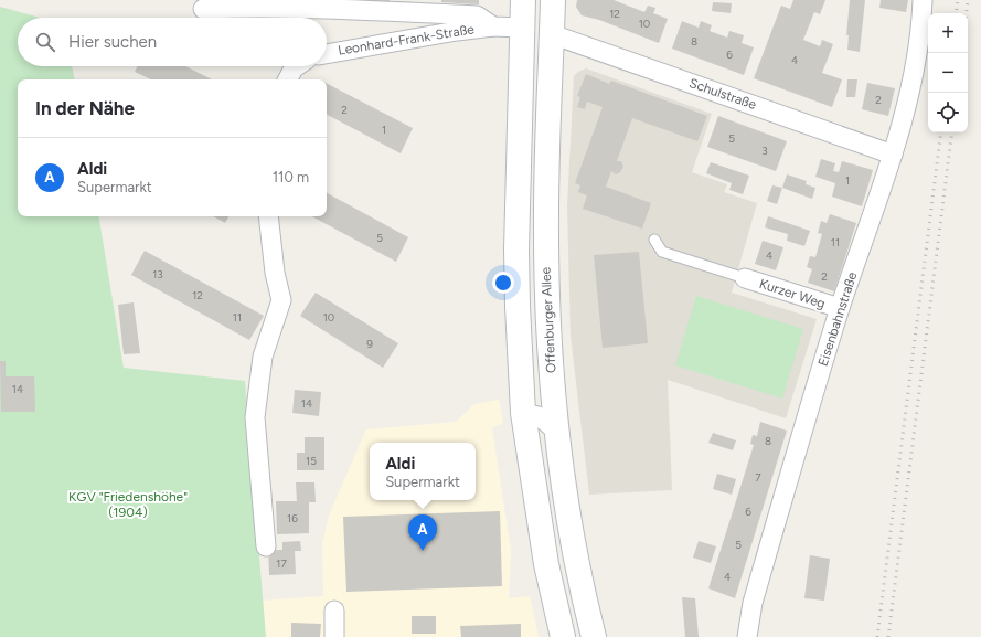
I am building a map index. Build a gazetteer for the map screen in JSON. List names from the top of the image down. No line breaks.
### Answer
{"streets":{"street":["Leonhard-Frank-Straße","Schulstraße","Kurzer Weg","Eisenbahnstraße","Offenburger Allee"]},"crossings":[["Schulstraße","Eisenbahnstraße"],["Schulstraße","Offenburger Allee"],["Kurzer Weg","Eisenbahnstraße"]],"parks":["KGV \"Friedenshöhe\" (1904)"],"house_numbers":["12","10","8","6","4","2","2","1","5","3","1","5","11","4","13","2","12","11","10","9","14","14","8","15","7","6","16","5","17","4"],"page":{"map_buttons":["+","−"],"search":"Hier suchen","heading":"In der Nähe","list":[{"mark":"A","name":"Aldi","note":"Supermarkt","value":"110 m"}],"popup":["Aldi","Supermarkt"],"pins":"A"}}
